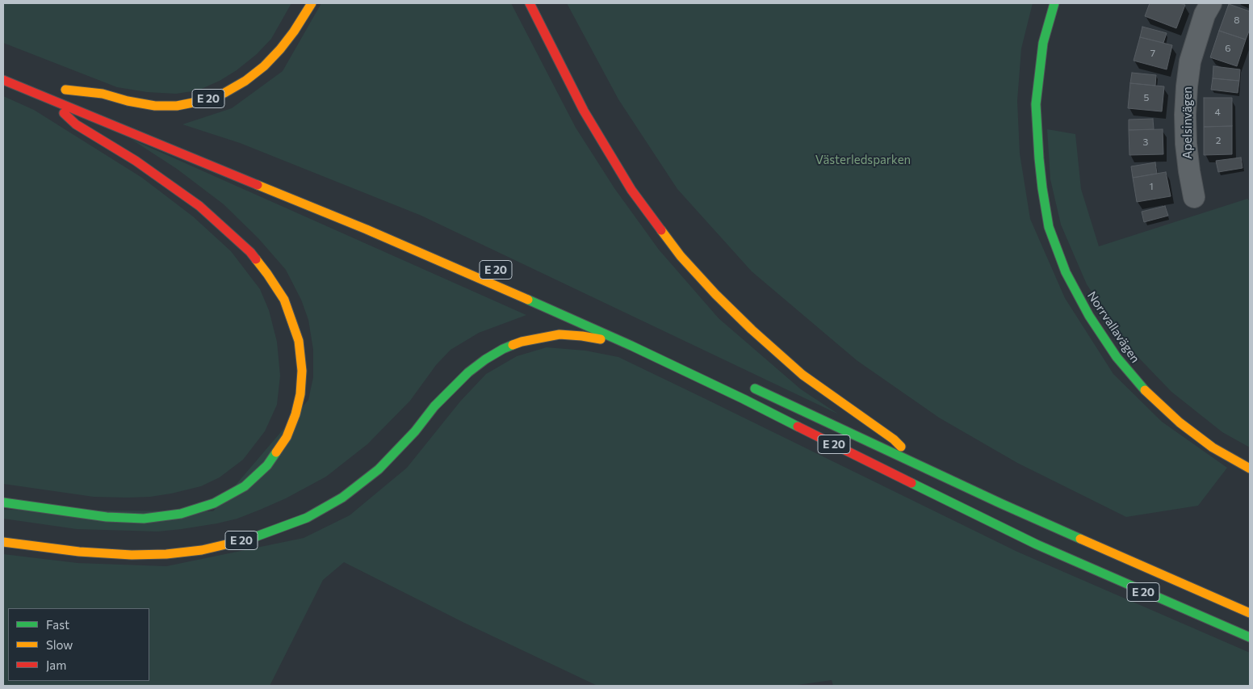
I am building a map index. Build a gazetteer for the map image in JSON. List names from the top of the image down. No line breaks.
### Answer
{"streets":{"main road":["E 20","Norrvallavägen"],"street":["Apelsinvägen"]},"parks":["Västerledsparken"],"house_numbers":["8","6","7","5","4","2","3","1"],"legend":["Fast","Slow","Jam"]}
